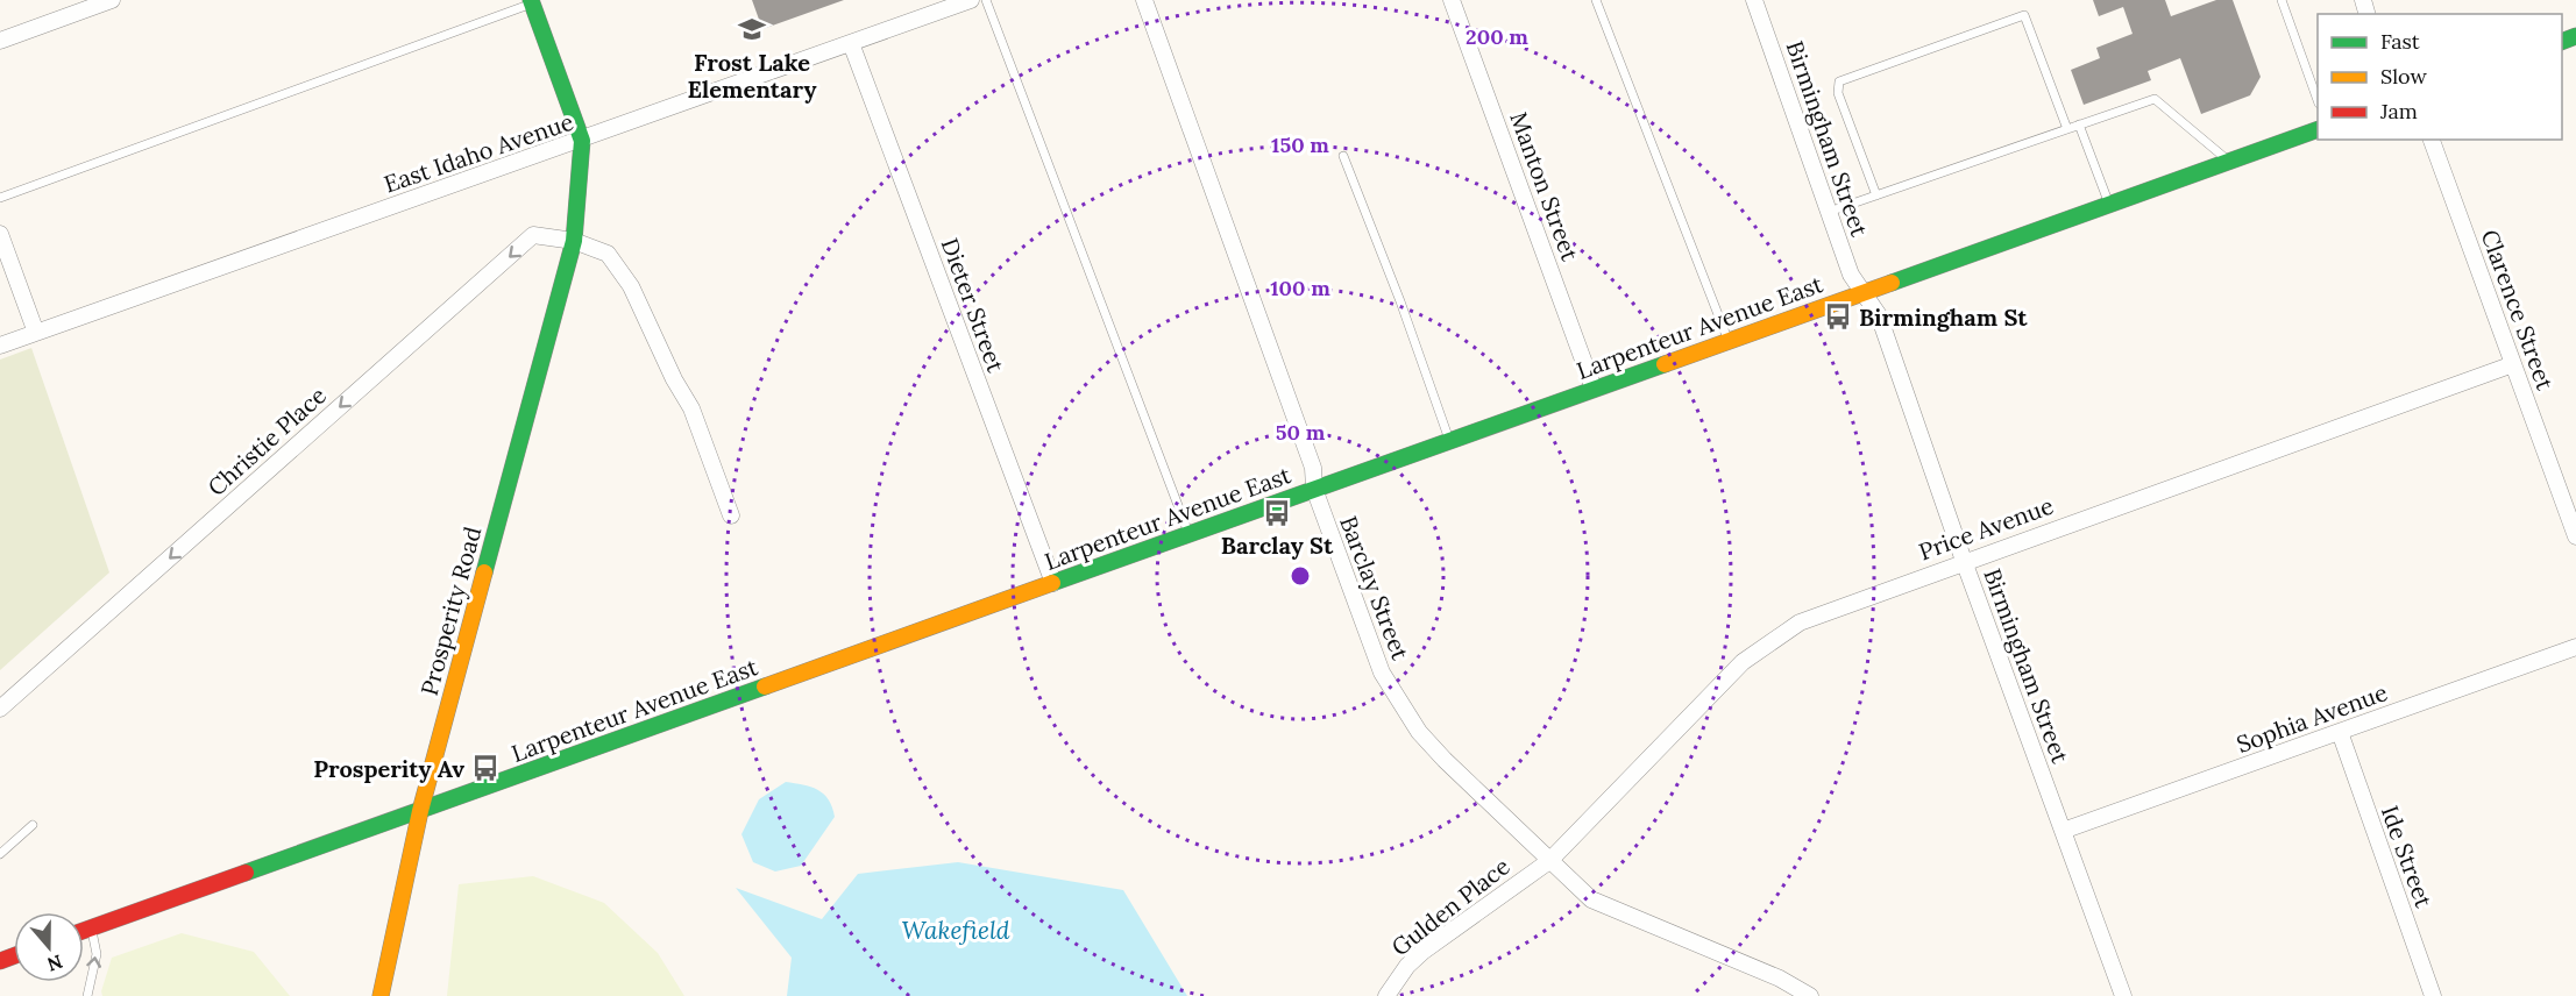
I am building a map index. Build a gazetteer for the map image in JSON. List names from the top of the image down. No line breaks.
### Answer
{"streets":{"street":["Birmingham Street","East Idaho Avenue","Manton Street","Dieter Street","Clarence Street","Larpenteur Avenue East","Christie Place","Price Avenue","Barclay Street","Prosperity Road","Sophia Avenue","Ide Street","Gulden Place"]},"crossings":[["Birmingham Street","Larpenteur Avenue East"],["Birmingham Street","Price Avenue"],["Birmingham Street","Sophia Avenue"],["East Idaho Avenue","Dieter Street"],["East Idaho Avenue","Prosperity Road"],["Manton Street","Larpenteur Avenue East"],["Dieter Street","Larpenteur Avenue East"],["Clarence Street","Price Avenue"],["Larpenteur Avenue East","Barclay Street"],["Larpenteur Avenue East","Prosperity Road"],["Christie Place","Prosperity Road"],["Price Avenue","Barclay Street"],["Price Avenue","Gulden Place"],["Barclay Street","Gulden Place"],["Sophia Avenue","Ide Street"]],"one_way":["Christie Place"],"water":["Wakefield"],"places":{"school or university":["Frost Lake Elementary"],"bus stop":["Birmingham St","Barclay St","Prosperity Av"]},"legend":["Fast","Slow","Jam"],"north":"bottom","rings":["200 m","150 m","100 m","50 m"]}
